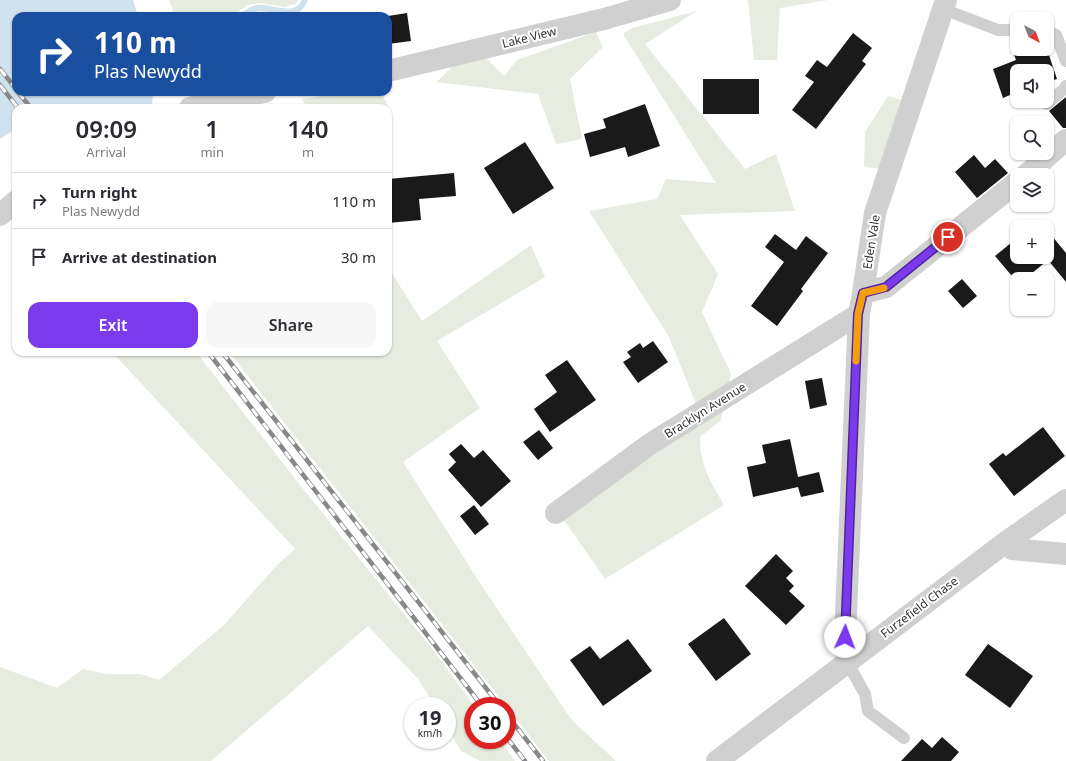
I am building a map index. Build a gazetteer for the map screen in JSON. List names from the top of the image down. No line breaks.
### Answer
{"streets":{"street":["Lake View","Eden Vale","Bracklyn Avenue","Furzefield Chase"]},"crossings":[["Eden Vale","Bracklyn Avenue"],["Eden Vale","Furzefield Chase"]],"north":"bottom right","page":{"map_buttons":["+","−"],"turn":["110 m","Plas Newydd"],"eta":["09:09","Arrival","1","min","140","m"],"list":[{"name":"Turn right","note":"Plas Newydd","value":"110 m"},{"name":"Arrive at destination","value":"30 m"}],"buttons":["Exit","Share"],"speed":"19 km/h","limit":"30"}}
